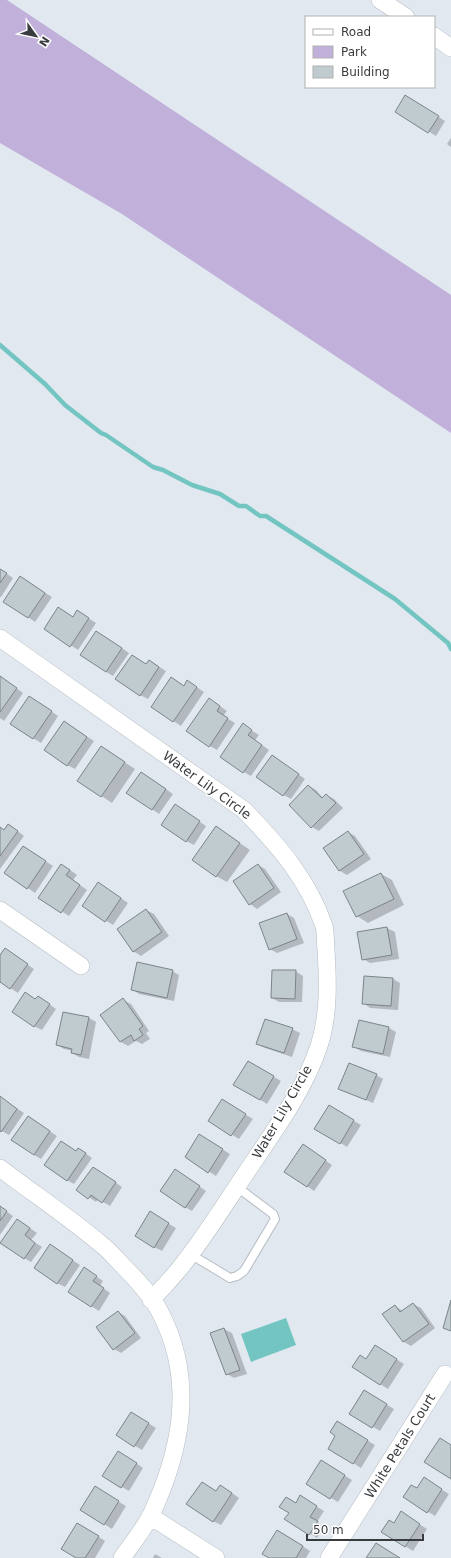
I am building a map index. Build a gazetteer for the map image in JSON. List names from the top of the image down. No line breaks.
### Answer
{"streets":{"street":["Water Lily Circle","White Petals Court"]},"legend":["Road","Park","Building"],"scale_bar":"50 m","north":"bottom right"}
